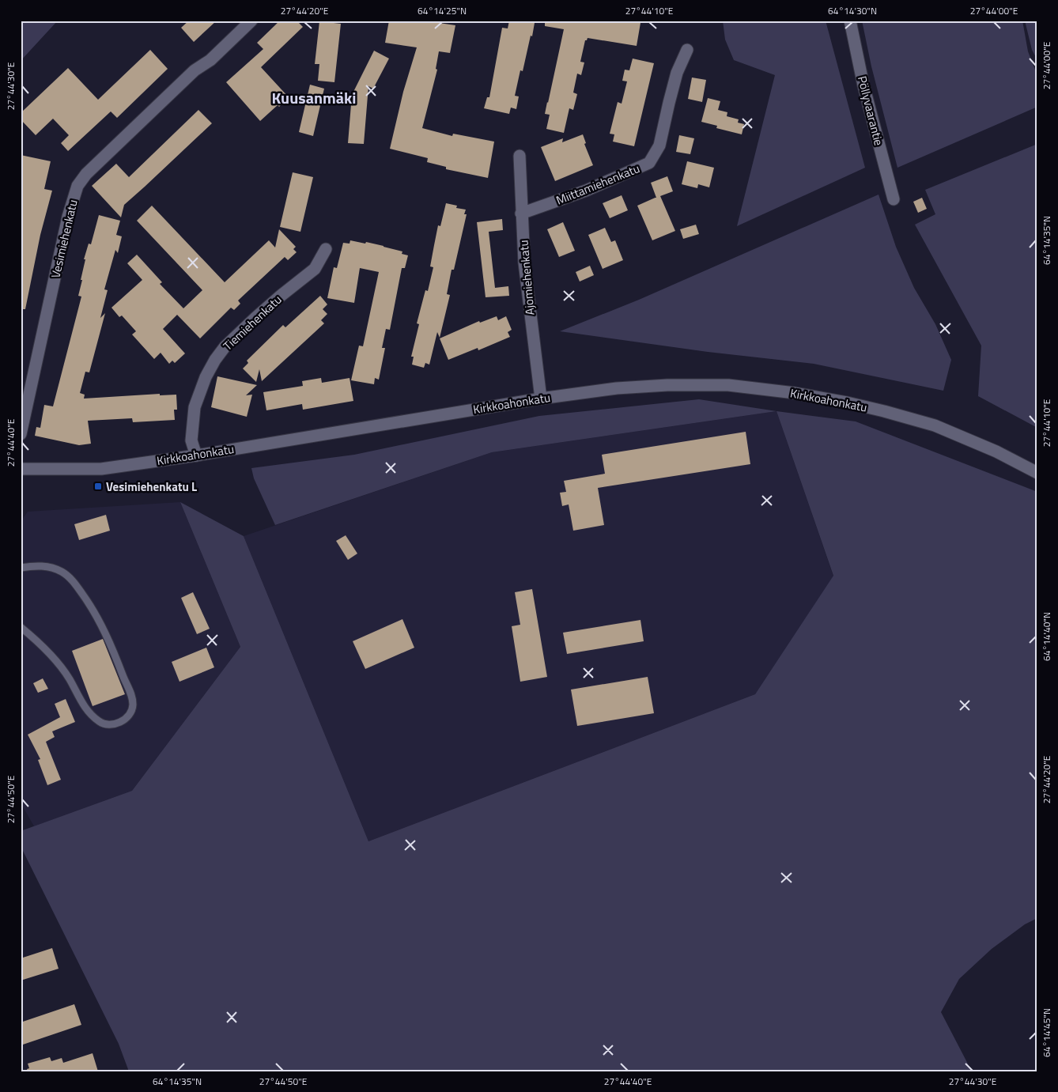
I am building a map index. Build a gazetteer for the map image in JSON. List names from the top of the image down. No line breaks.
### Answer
{"streets":{"street":["Pöllyvaarantie","Miittamiehenkatu","Vesimiehenkatu","Ajomiehenkatu","Tiemiehenkatu","Kirkkoahonkatu"]},"crossings":[["Miittamiehenkatu","Ajomiehenkatu"],["Ajomiehenkatu","Kirkkoahonkatu"],["Tiemiehenkatu","Kirkkoahonkatu"]],"districts":["Kuusanmäki"],"places":{"transit":["Vesimiehenkatu L"]},"coordinates":["27°44'20\"E","64°14'25\"N","27°44'10\"E","64°14'30\"N","27°44'00\"E","27°44'30\"E","64°14'35\"N","27°44'40\"E","64°14'40\"N","27°44'50\"E","64°14'45\"N"]}
